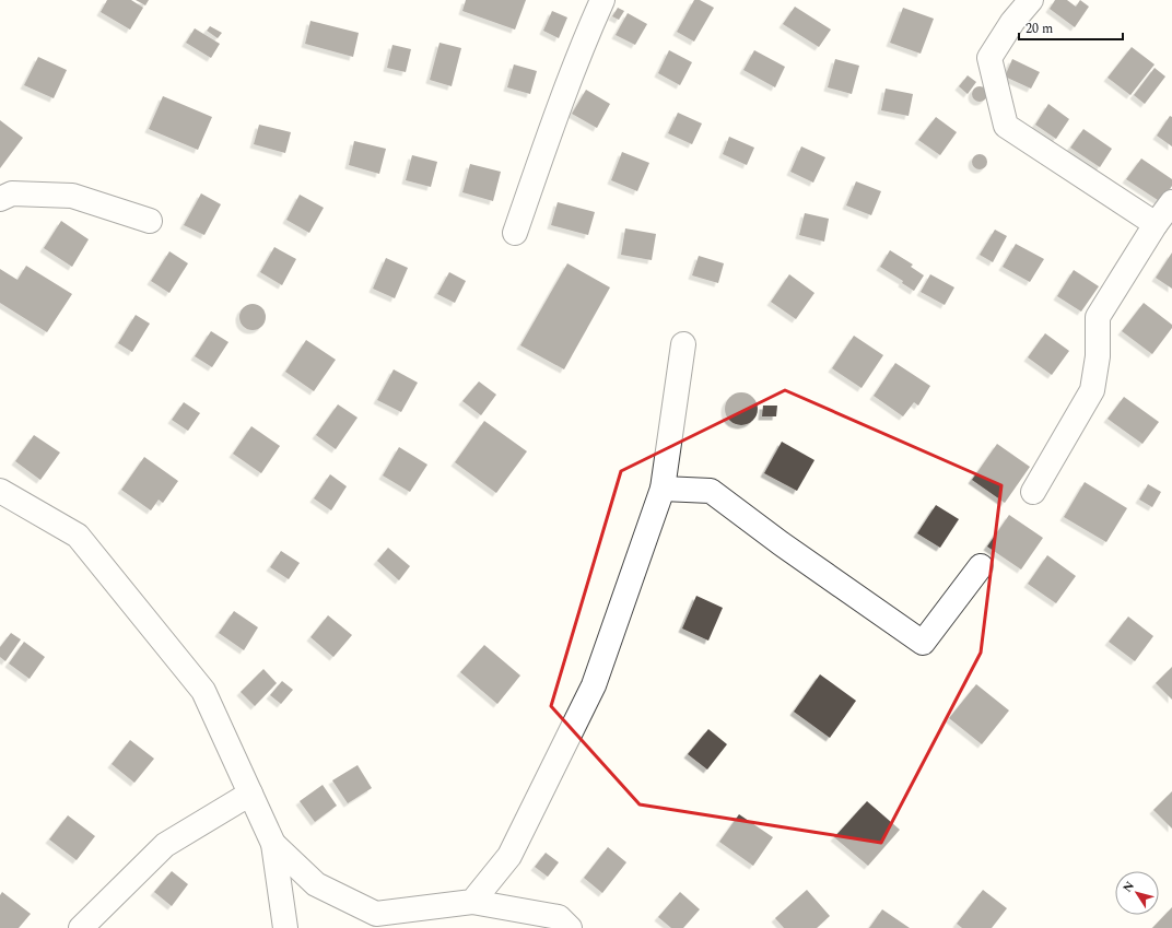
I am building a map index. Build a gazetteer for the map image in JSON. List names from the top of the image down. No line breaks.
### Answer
{"scale_bar":"20 m","north":"top left"}
